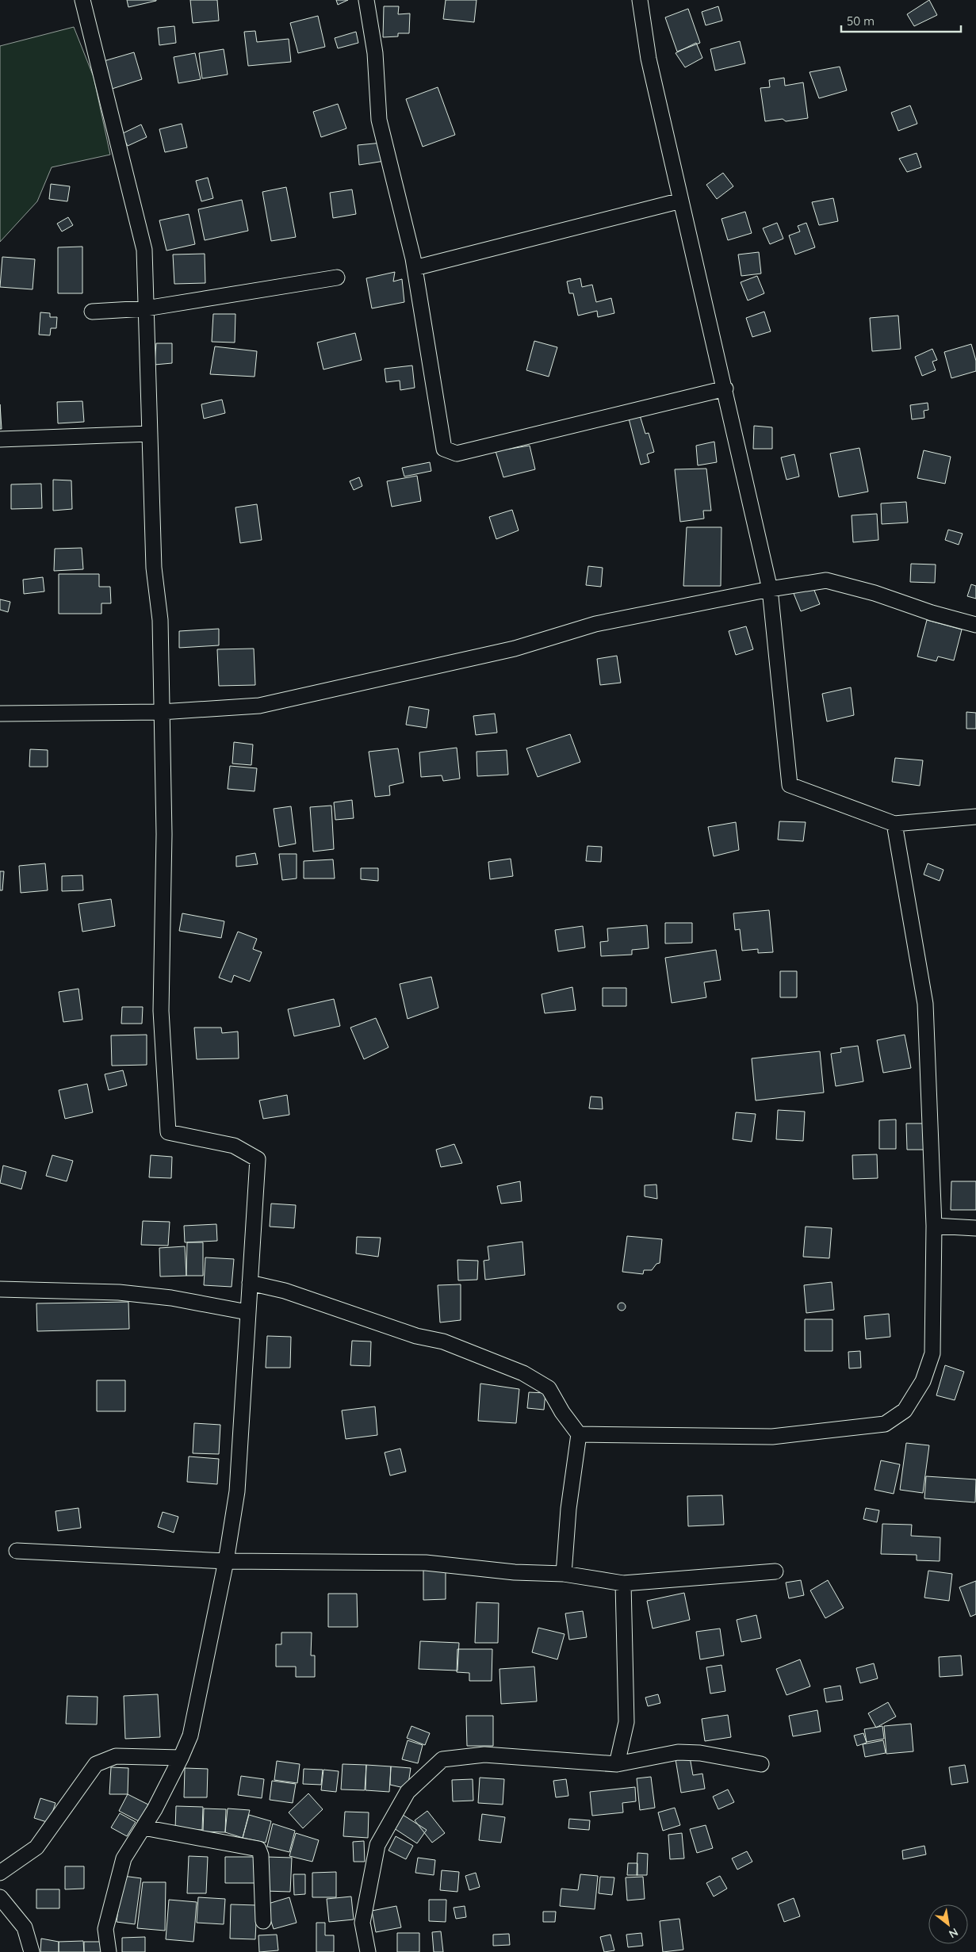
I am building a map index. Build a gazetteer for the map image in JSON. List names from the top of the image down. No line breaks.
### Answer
{"scale_bar":"50 m","north":"bottom right"}
